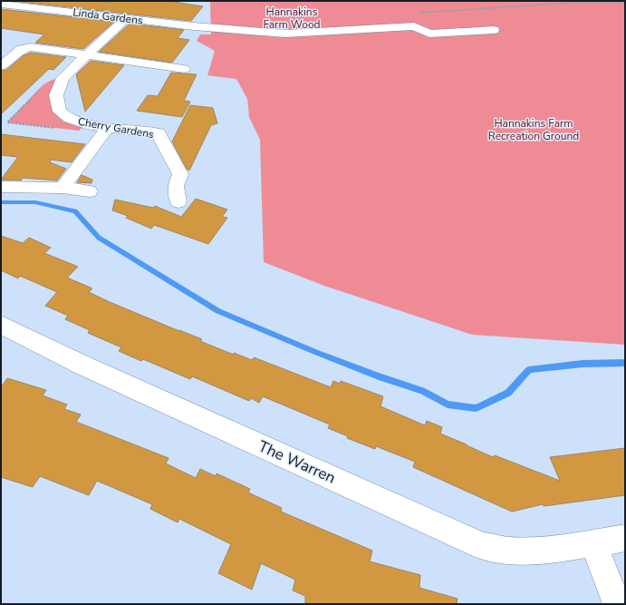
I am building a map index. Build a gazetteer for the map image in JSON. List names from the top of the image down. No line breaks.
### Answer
{"streets":{"street":["Linda Gardens","Cherry Gardens","The Warren"]},"crossings":[["Linda Gardens","Cherry Gardens"]],"parks":["Hannakins Farm Wood","Hannakins Farm Recreation Ground"]}
